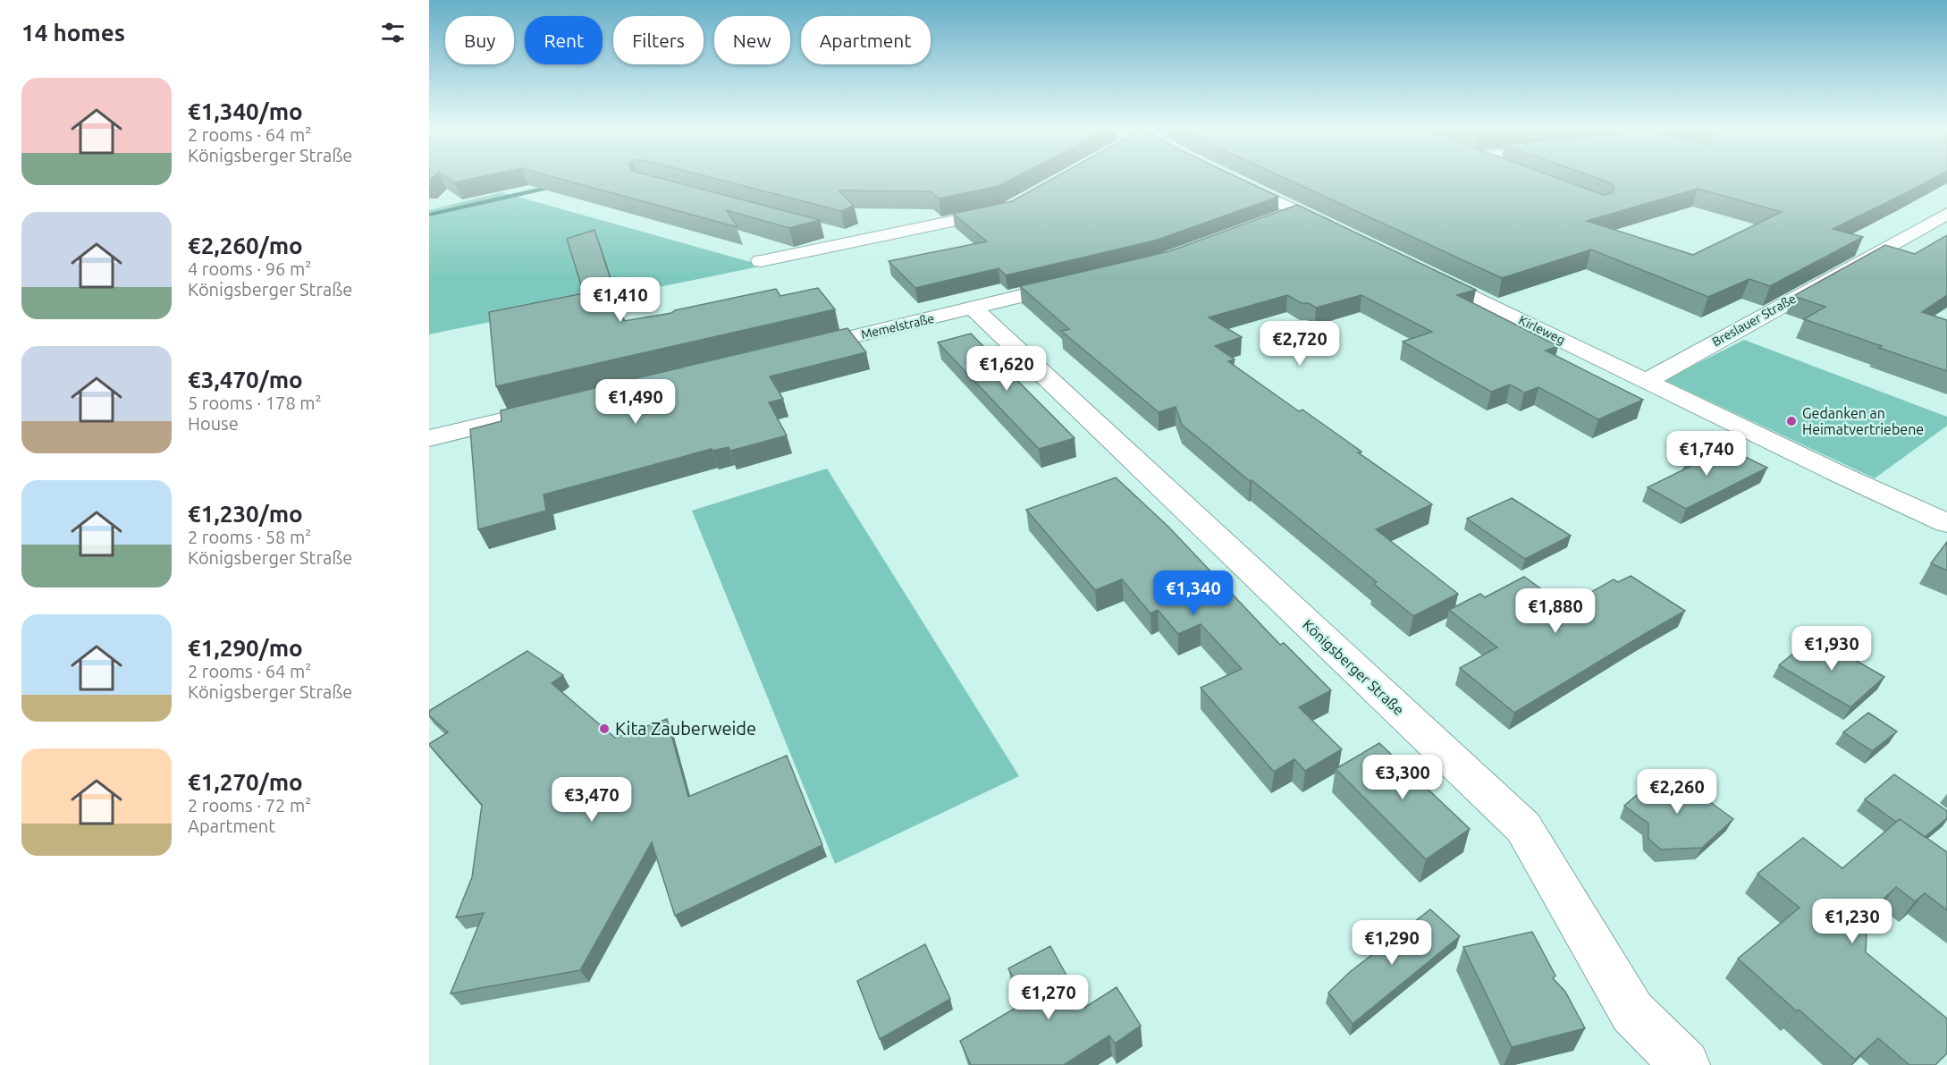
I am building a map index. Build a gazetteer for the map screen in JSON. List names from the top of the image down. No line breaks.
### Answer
{"streets":{"street":["Breslauer Straße","Memelstraße","Kirleweg","Königsberger Straße"]},"crossings":[["Breslauer Straße","Kirleweg"],["Memelstraße","Königsberger Straße"]],"places":["Gedanken an Heimatvertriebene","Kita Zauberweide"],"page":{"heading":"14 homes","chip":["Buy","Rent","Filters","New","Apartment"],"list":[{"name":"€1,340/mo","note":"2 rooms · 64 m² · Königsberger Straße"},{"name":"€2,260/mo","note":"4 rooms · 96 m² · Königsberger Straße"},{"name":"€3,470/mo","note":"5 rooms · 178 m² · House"},{"name":"€1,230/mo","note":"2 rooms · 58 m² · Königsberger Straße"},{"name":"€1,290/mo","note":"2 rooms · 64 m² · Königsberger Straße"},{"name":"€1,270/mo","note":"2 rooms · 72 m² · Apartment"}],"price":["€1,410","€2,720","€1,620","€1,490","€1,740","€1,340","€1,880","€1,930","€3,300","€2,260","€3,470","€1,230","€1,290","€1,270"]}}
